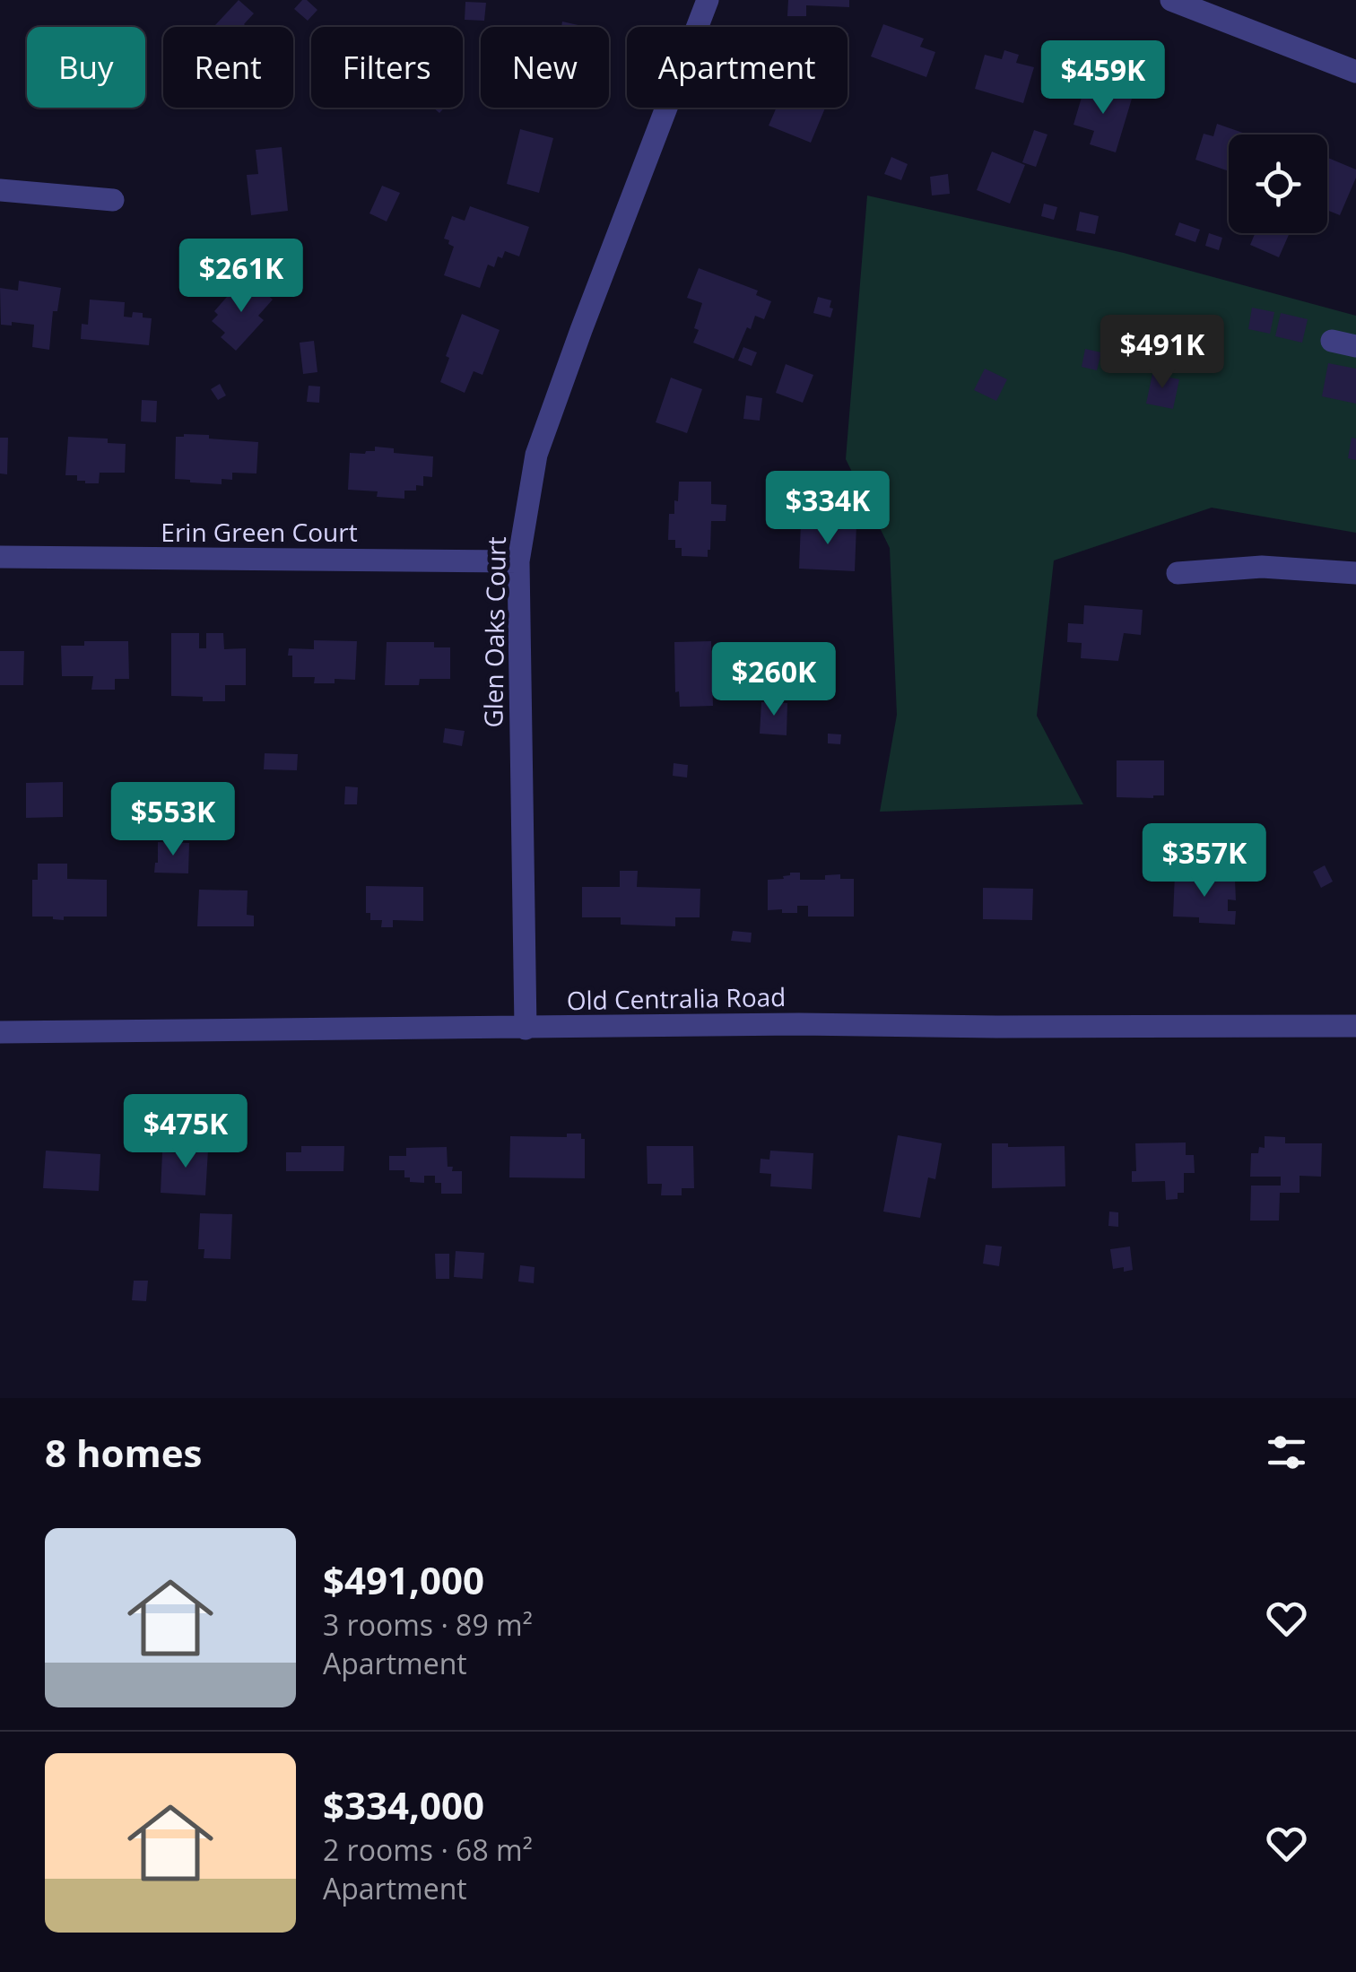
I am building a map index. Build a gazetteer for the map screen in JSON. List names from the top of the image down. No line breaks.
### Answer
{"streets":{"street":["Erin Green Court","Glen Oaks Court","Old Centralia Road"]},"crossings":[["Erin Green Court","Glen Oaks Court"],["Glen Oaks Court","Old Centralia Road"]],"page":{"chip":["Buy","Rent","Filters","New","Apartment"],"price":["$459K","$261K","$491K","$334K","$260K","$553K","$357K","$475K"],"heading":"8 homes","list":[{"name":"$491,000","note":"3 rooms · 89 m² · Apartment"},{"name":"$334,000","note":"2 rooms · 68 m² · Apartment"}]}}
